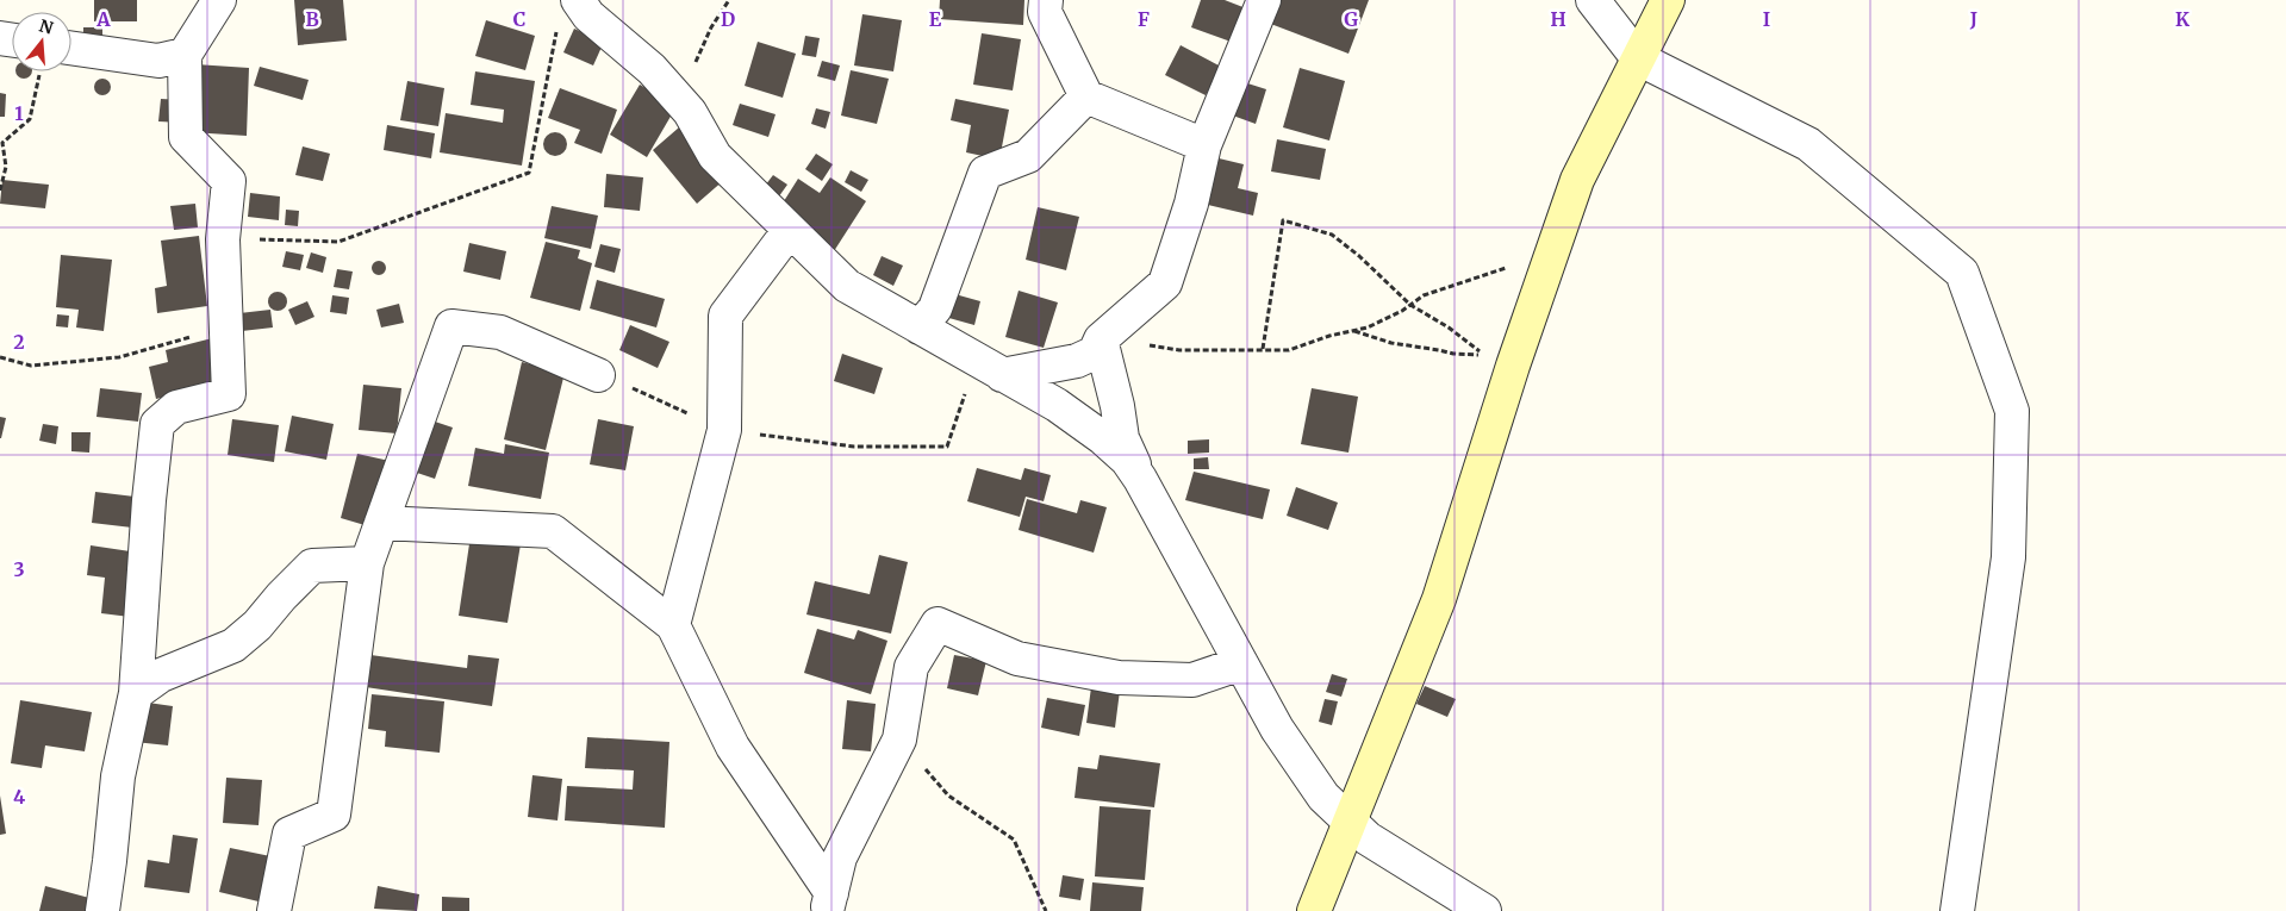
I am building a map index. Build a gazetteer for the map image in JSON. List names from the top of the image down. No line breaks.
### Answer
{"north":"top","grid":{"columns":["A","B","C","D","E","F","G","H","I","J","K"],"rows":["1","2","3","4"]}}
